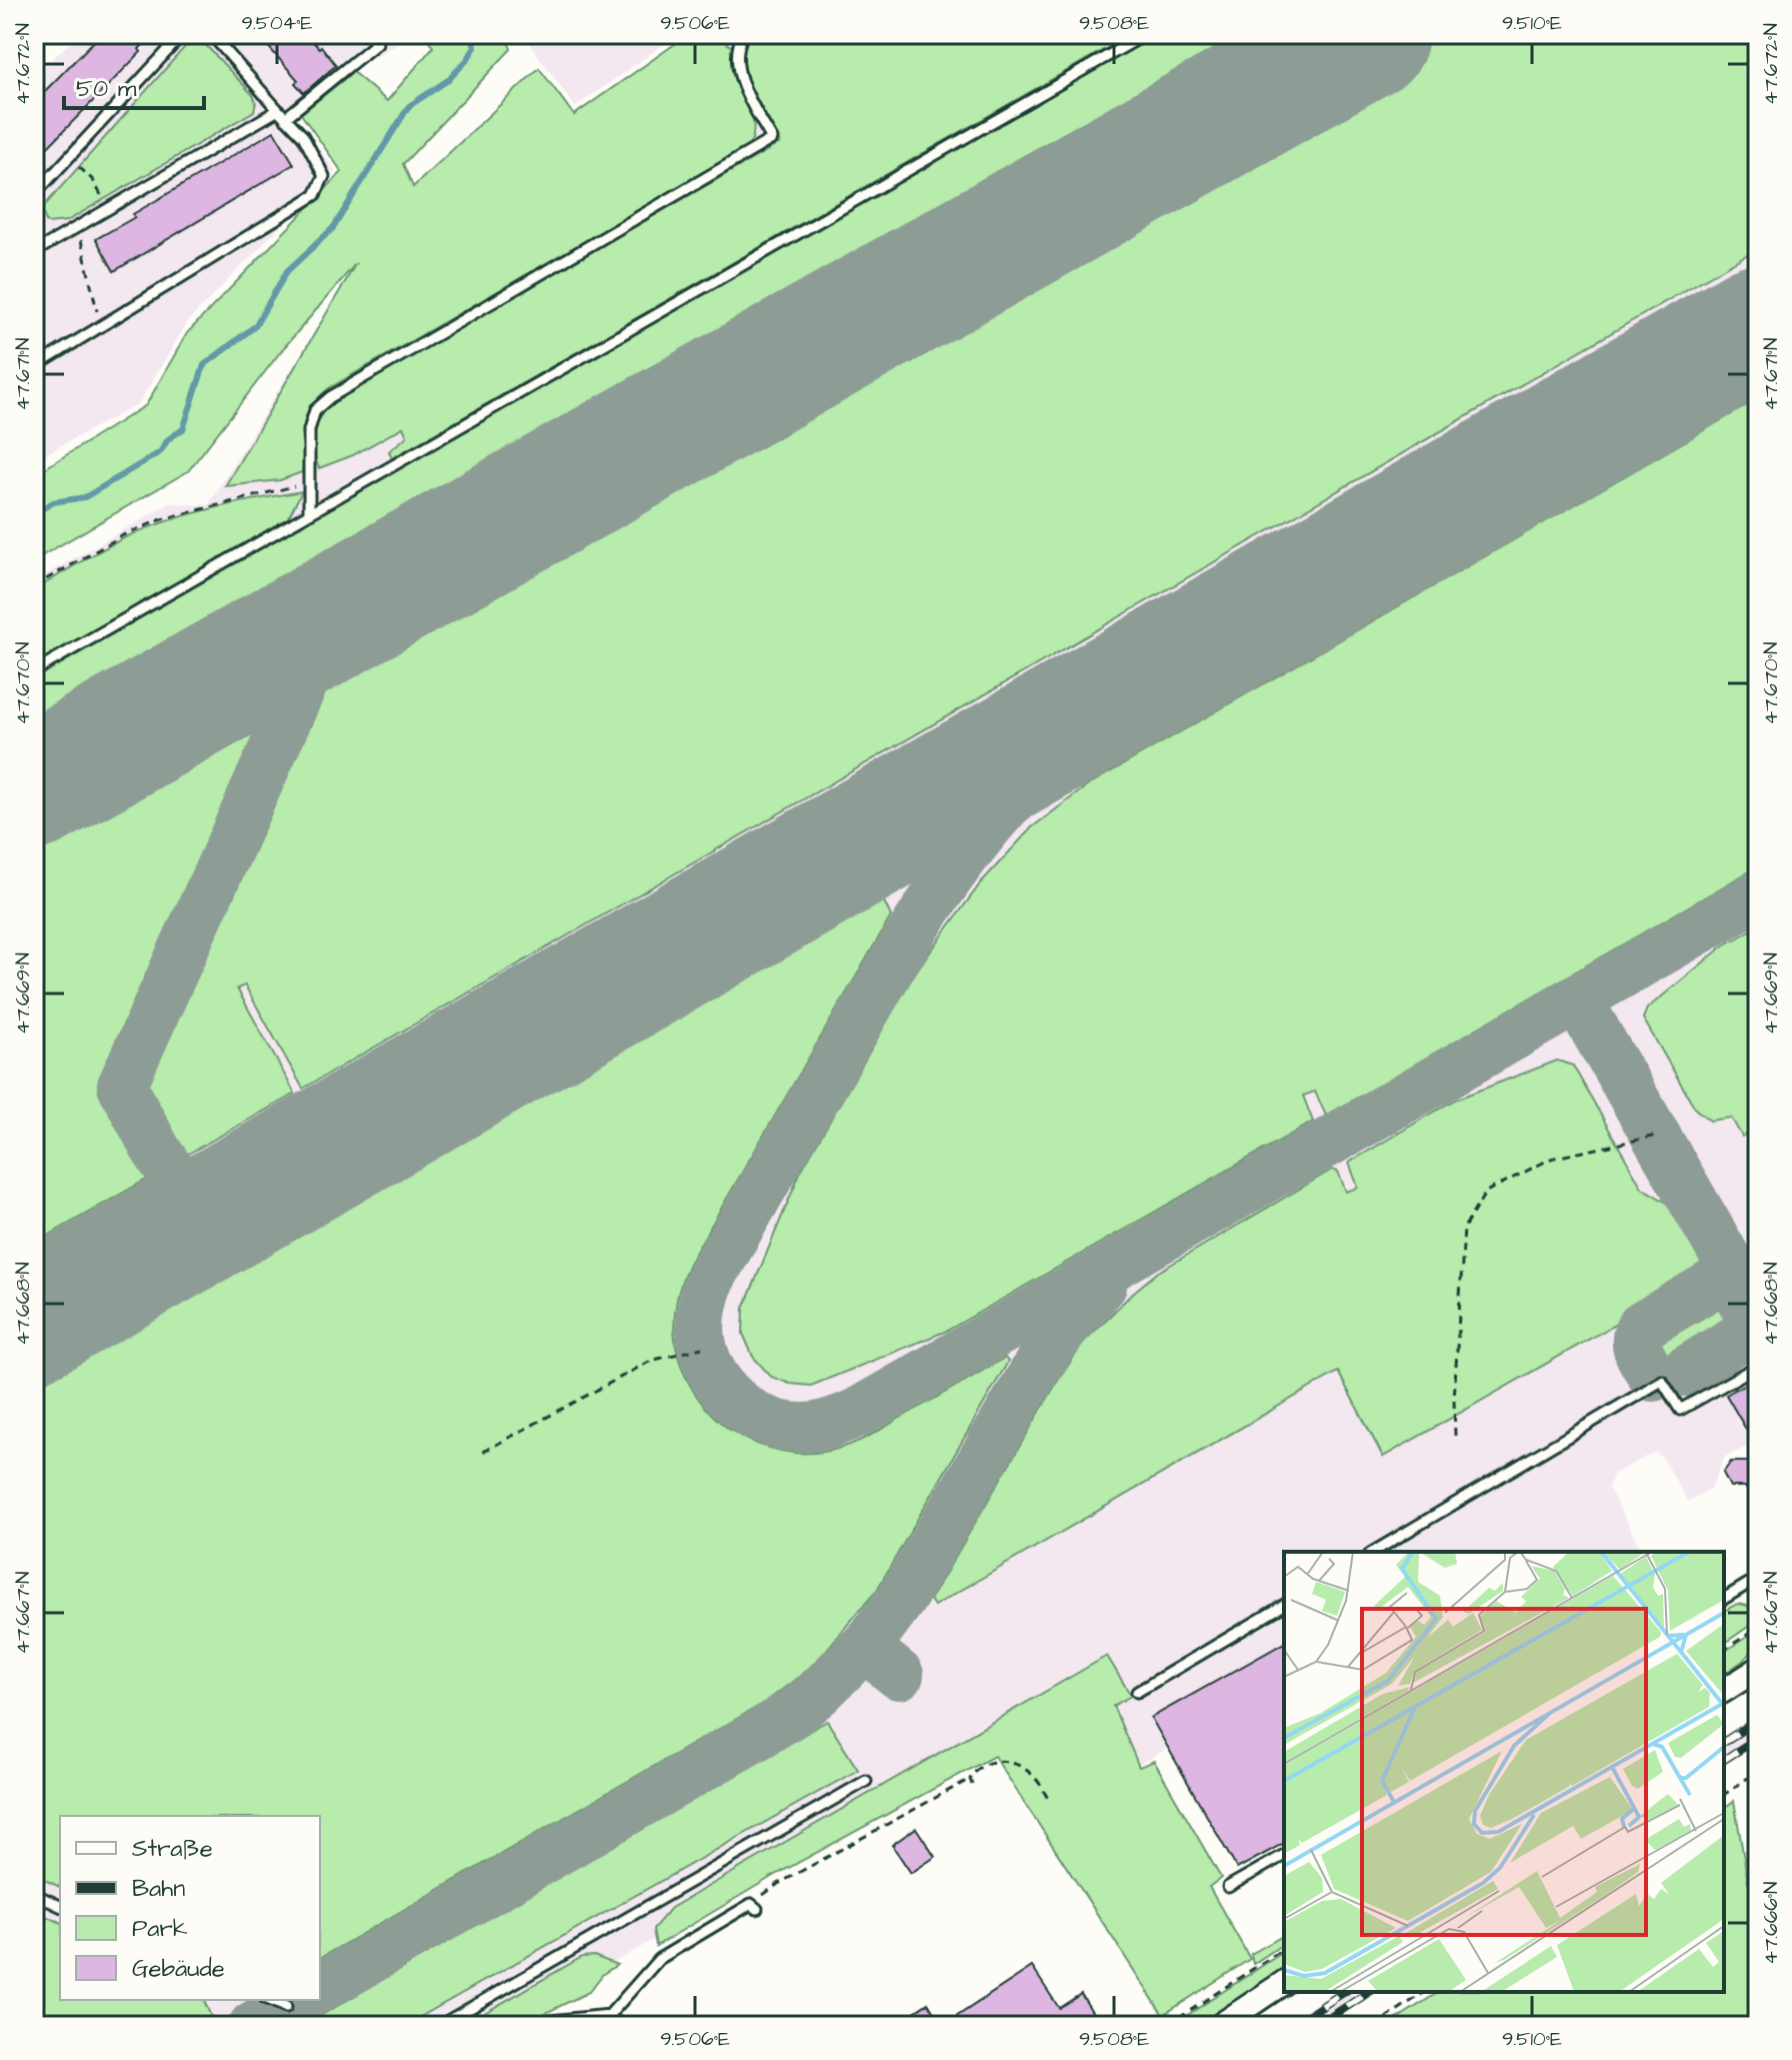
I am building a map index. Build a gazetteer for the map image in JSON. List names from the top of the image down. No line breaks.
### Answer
{"legend":["Straße","Bahn","Park","Gebäude"],"scale_bar":"50 m","coordinates":["9.504°E","9.506°E","9.508°E","9.510°E","47.672°N","47.671°N","47.670°N","47.669°N","47.668°N","47.667°N","47.666°N"]}
